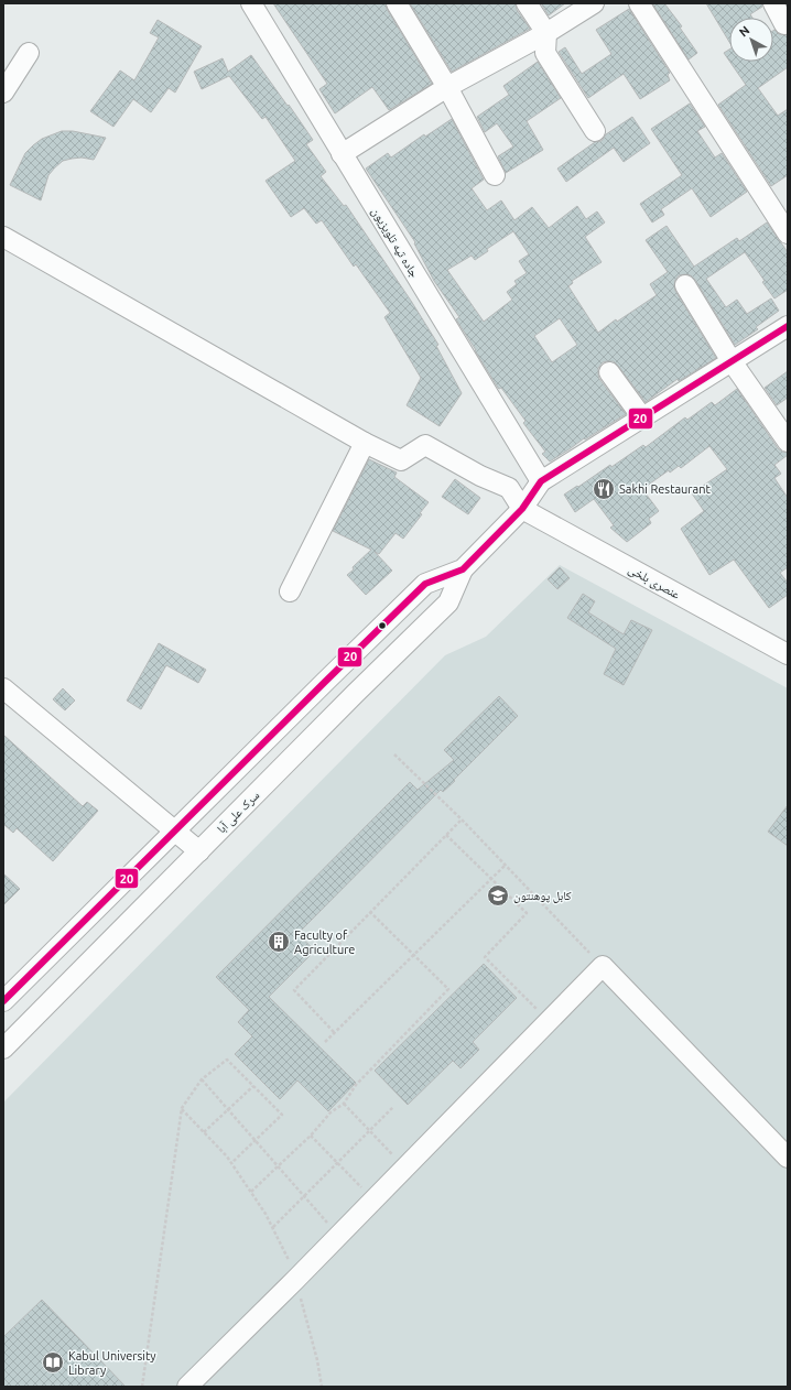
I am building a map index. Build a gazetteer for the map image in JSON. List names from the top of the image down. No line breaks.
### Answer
{"streets":{"street":["جاده تپه تلویزیون","عنصری بلخی","سرک علی آبا"]},"places":{"restaurant":["Sakhi Restaurant"],"school or university":["کابل پوهنتون"],"building":["Faculty of Agriculture"],"library":["Kabul University Library"]},"lines":["transit line 20"],"north":"top left"}
